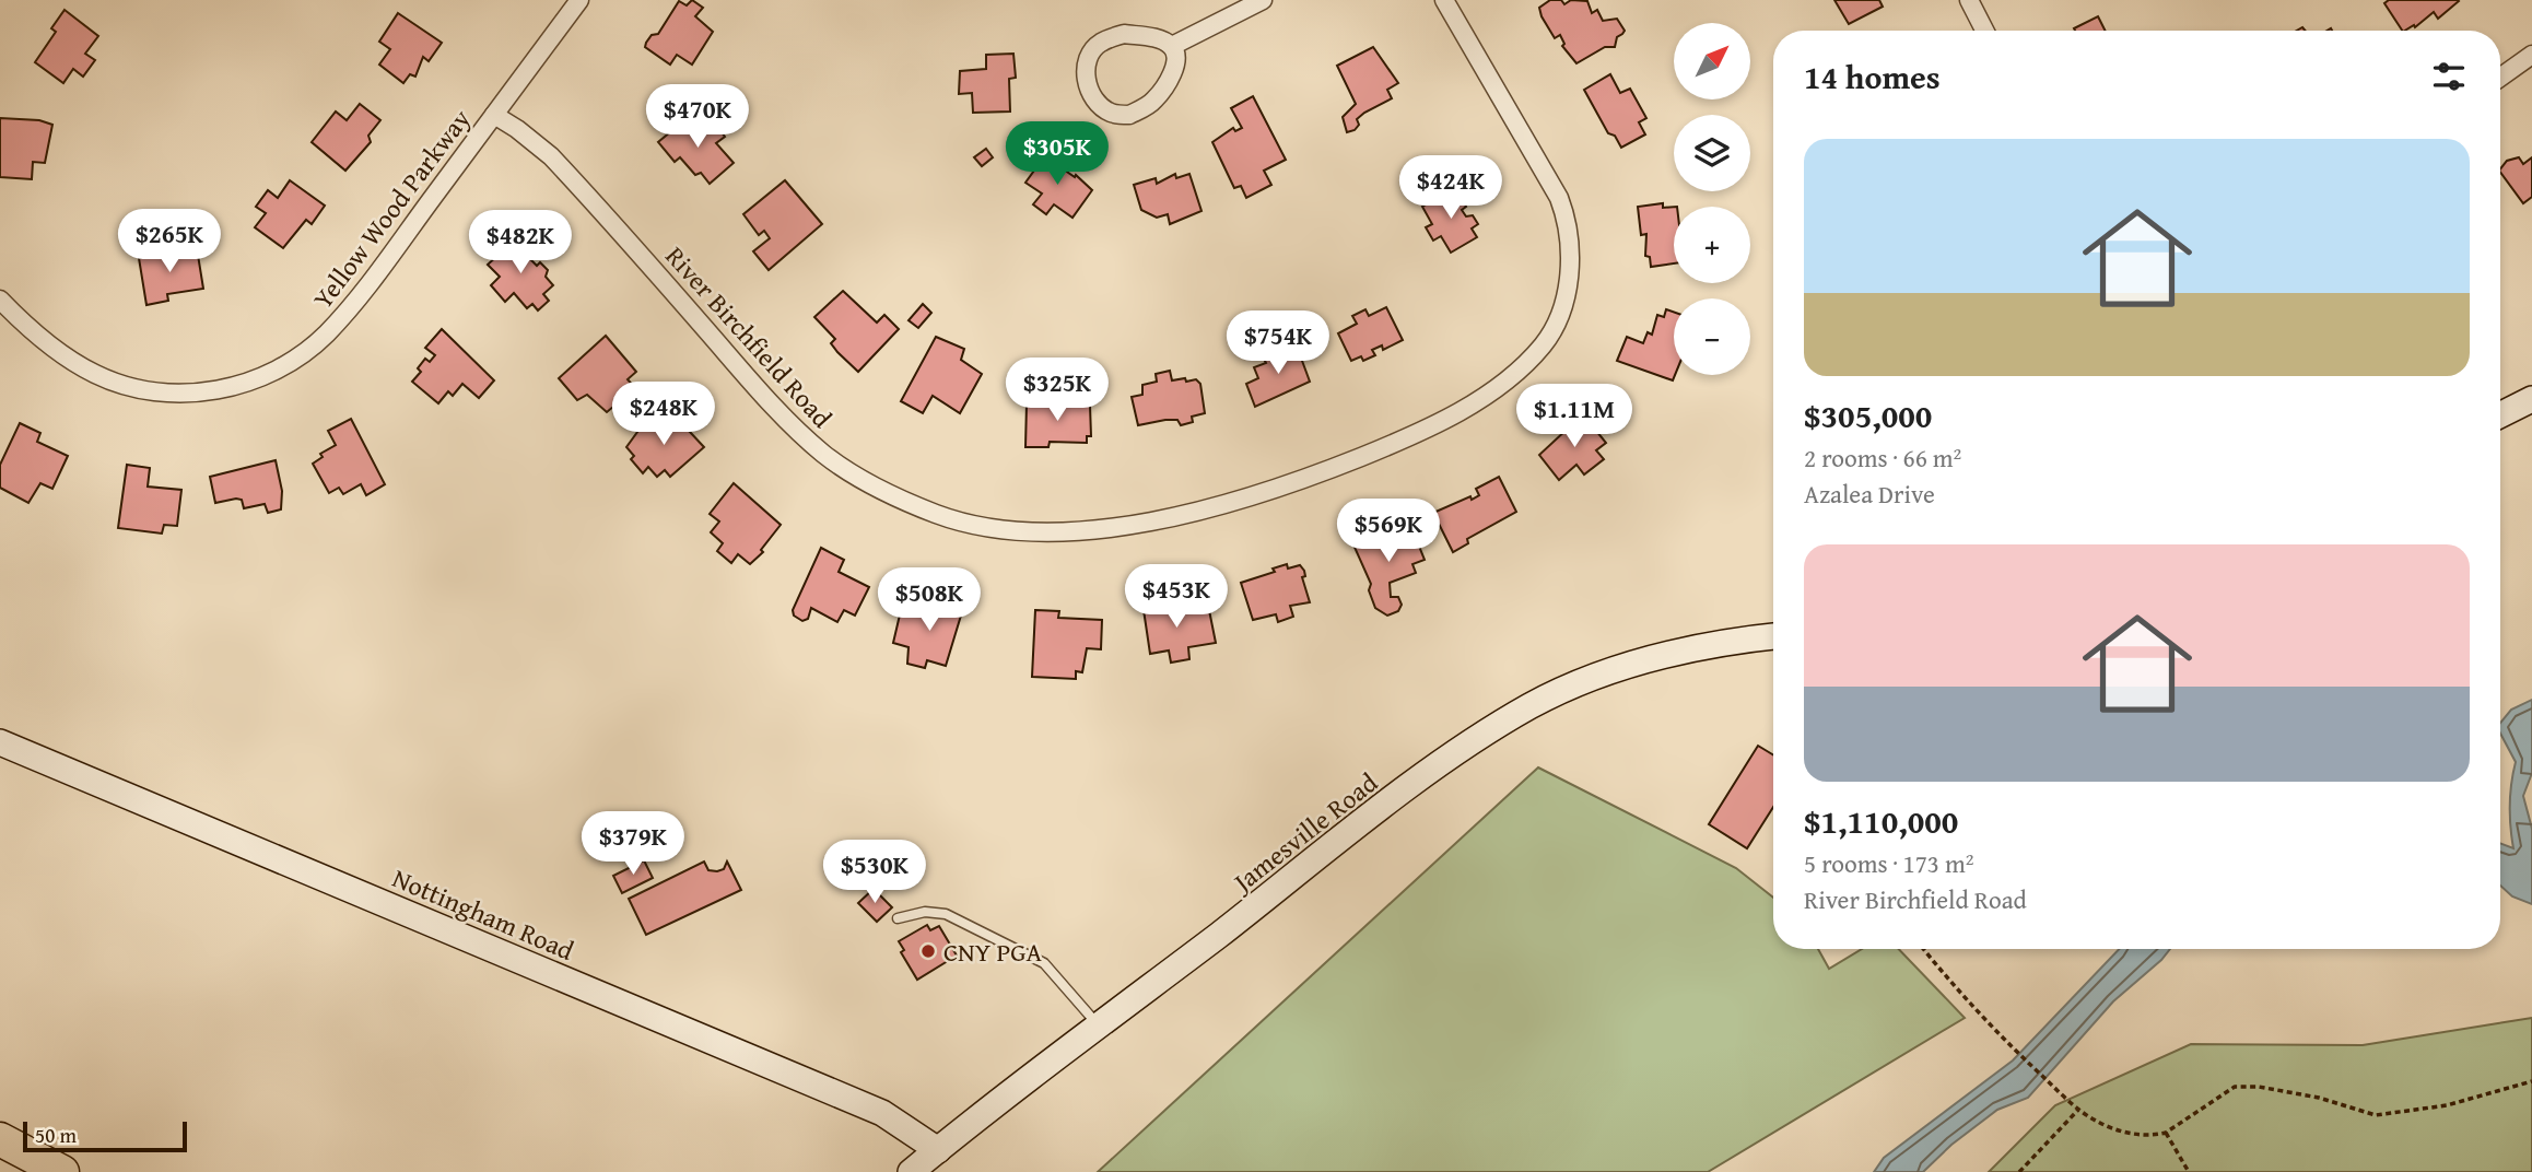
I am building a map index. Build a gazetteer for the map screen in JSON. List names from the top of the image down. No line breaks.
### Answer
{"streets":{"street":["Yellow Wood Parkway","River Birchfield Road","Jamesville Road","Nottingham Road"]},"crossings":[["Yellow Wood Parkway","River Birchfield Road"],["Jamesville Road","Nottingham Road"]],"places":["CNY PGA"],"scale_bar":"50 m","north":"top right","page":{"map_buttons":["+","−"],"heading":"14 homes","price":["$470K","$305K","$424K","$265K","$482K","$754K","$325K","$248K","$1.11M","$569K","$453K","$508K","$379K","$530K"],"list":[{"name":"$305,000","note":"2 rooms · 66 m² · Azalea Drive"},{"name":"$1,110,000","note":"5 rooms · 173 m² · River Birchfield Road"}],"scale":"50 m"}}
